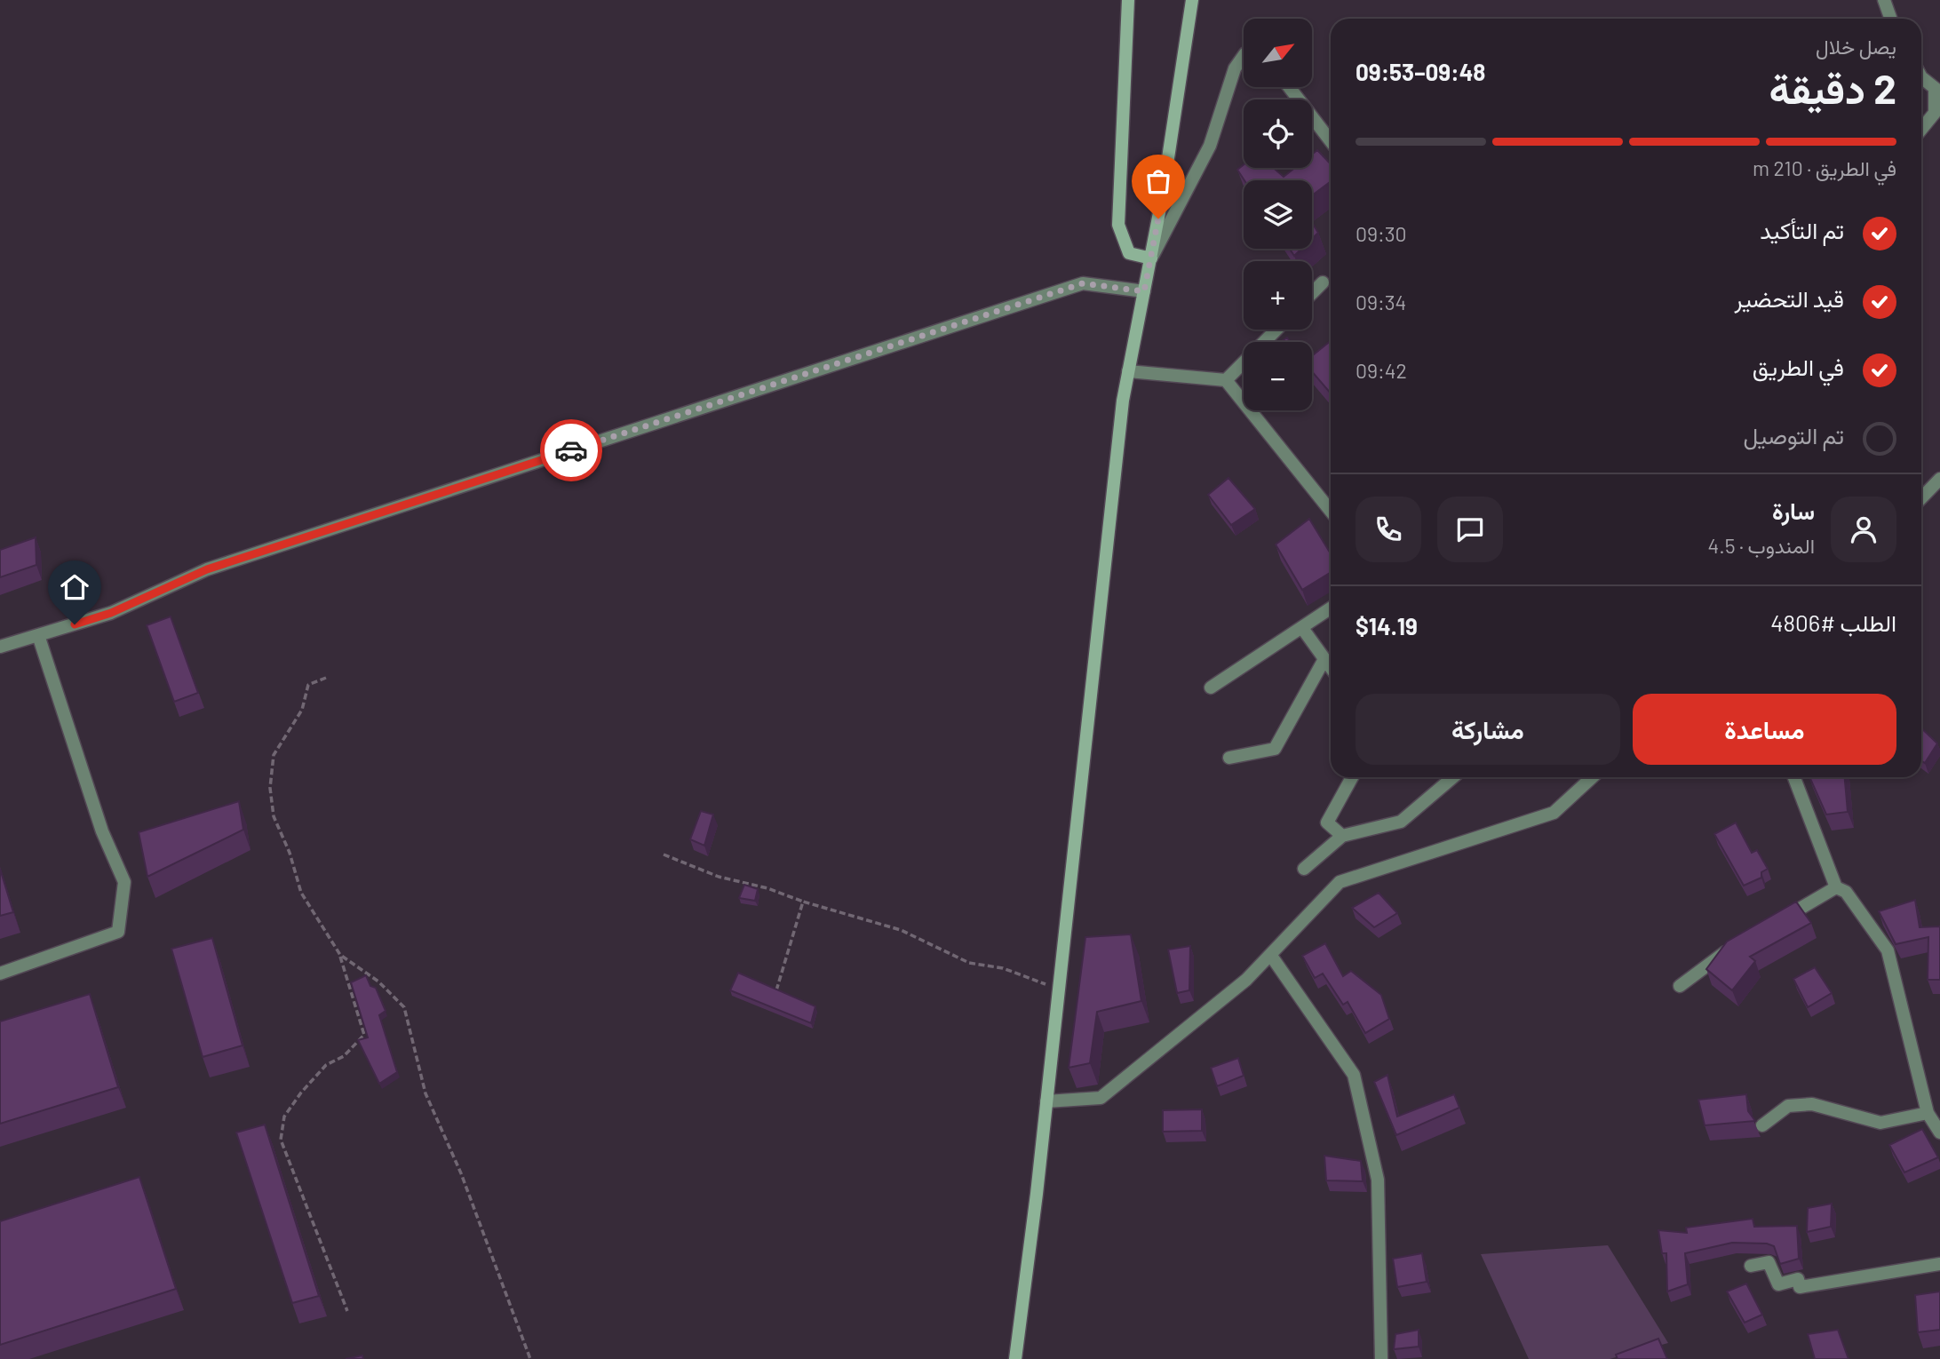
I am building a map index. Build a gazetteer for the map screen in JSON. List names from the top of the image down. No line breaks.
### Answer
{"north":"top right","page":{"map_buttons":["+","−"],"heading":["2 دقيقة","يصل خلال","09:48–09:53"],"panel":["سارة","المندوب · 4.5","الطلب #4806","$14.19"],"bar":"في الطريق · 210 m","list":[["تم التأكيد","09:30"],["قيد التحضير","09:34"],["في الطريق","09:42"],"تم التوصيل"],"buttons":["مساعدة","مشاركة"]}}
